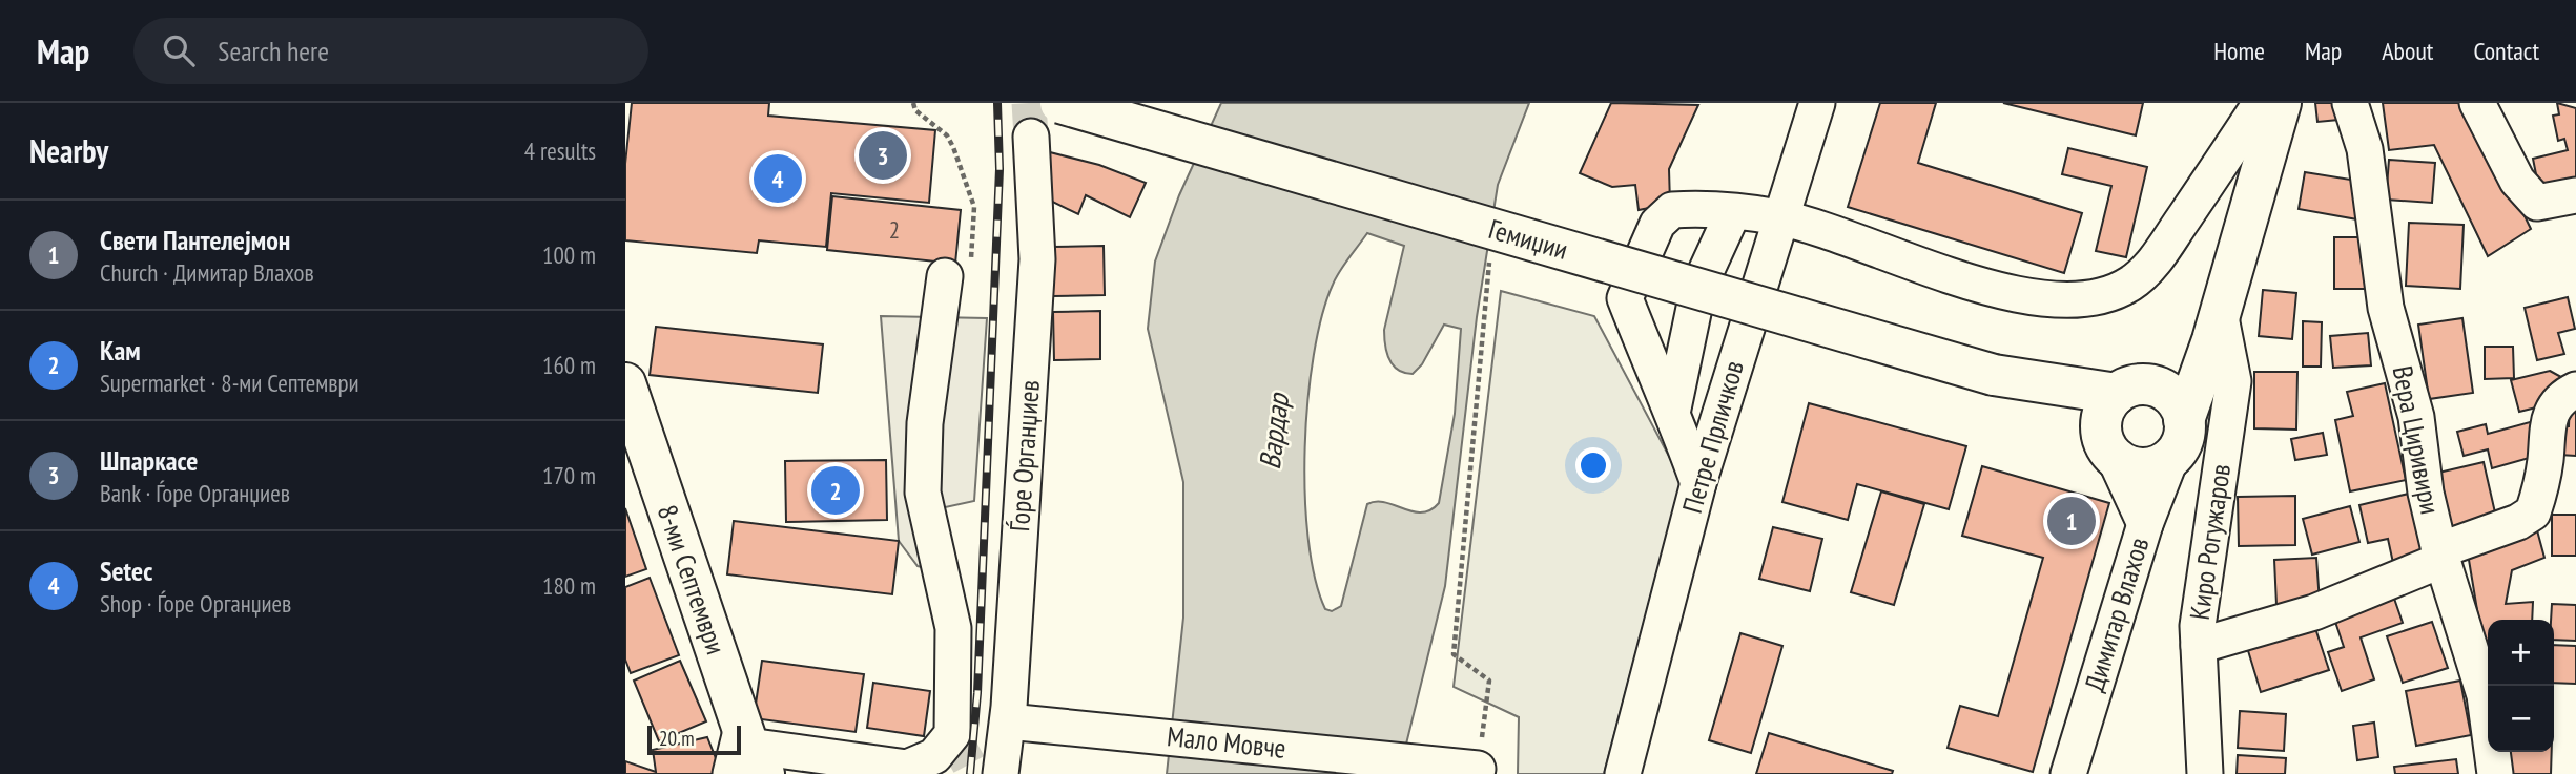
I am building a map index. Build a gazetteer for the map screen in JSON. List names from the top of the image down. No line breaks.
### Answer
{"streets":{"main road":["Гемиџии","8-ми Септември"],"street":["Петре Прличков","Вера Циривири","Ѓоре Органџиев","Киро Рогужаров","Димитар Влахов","Мало Мовче"]},"crossings":[["Ѓоре Органџиев","Мало Мовче"]],"water":["Вардар"],"house_numbers":["2"],"scale_bar":"20 m","page":{"header":"Map","search":"Search here","nav":["Home","Map","About","Contact"],"heading":["Nearby","4 results"],"pins":["3","4","2","1"],"list":[{"mark":"1","name":"Свети Пантелејмон","note":"Church · Димитар Влахов","value":"100 m"},{"mark":"2","name":"Кам","note":"Supermarket · 8-ми Септември","value":"160 m"},{"mark":"3","name":"Шпаркасе","note":"Bank · Ѓоре Органџиев","value":"170 m"},{"mark":"4","name":"Setec","note":"Shop · Ѓоре Органџиев","value":"180 m"}],"map_buttons":["+","−"],"scale":"20 m"}}
